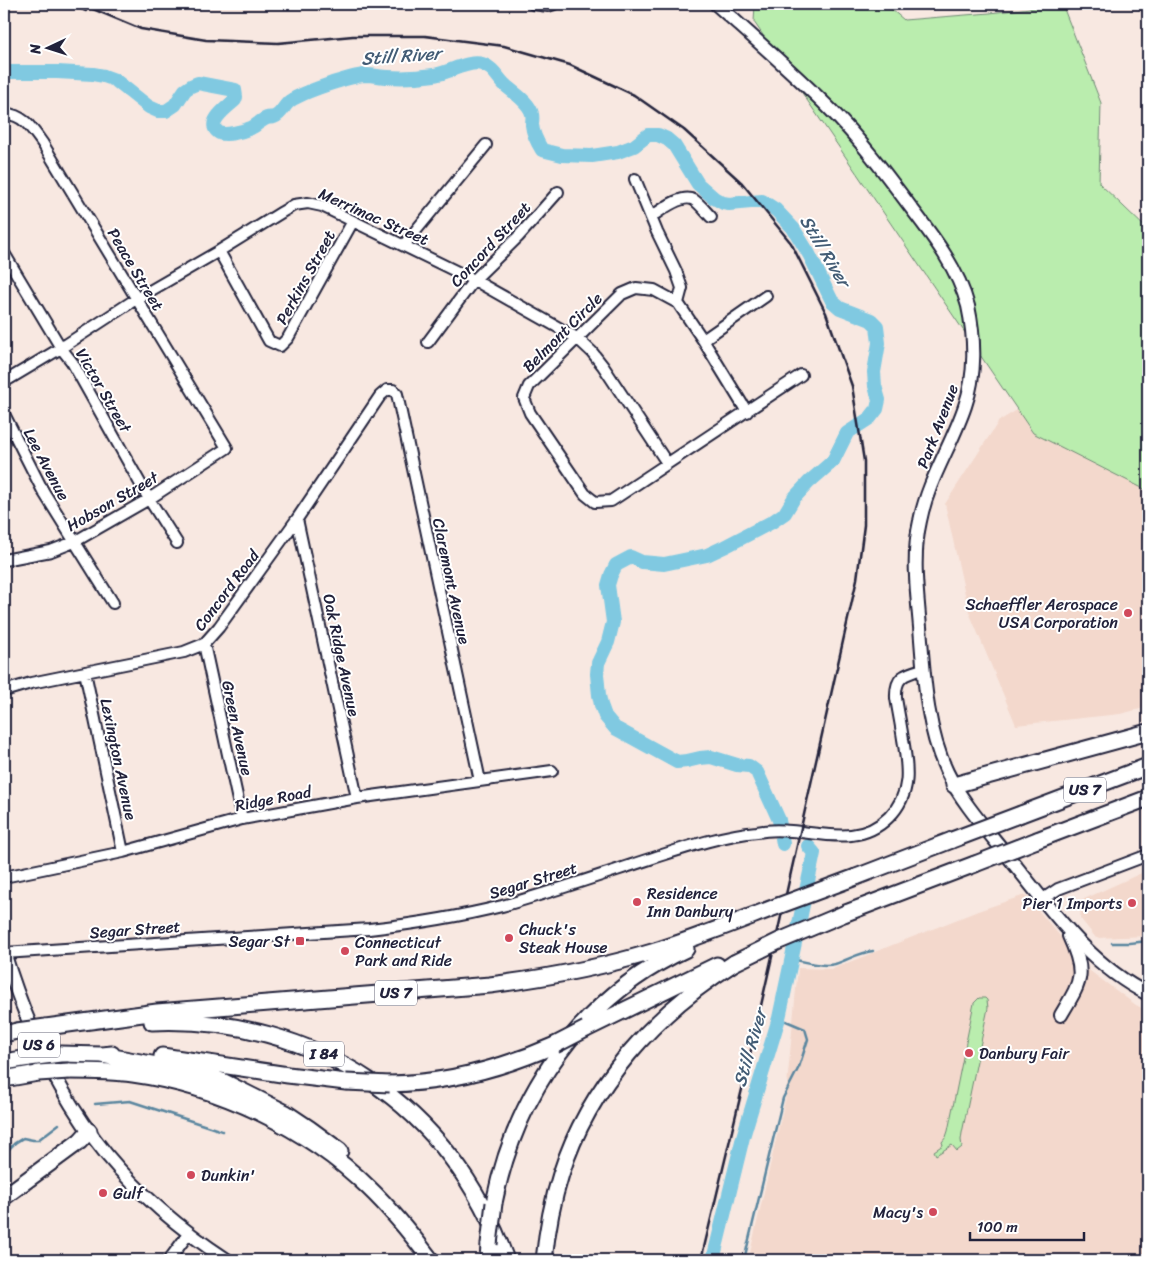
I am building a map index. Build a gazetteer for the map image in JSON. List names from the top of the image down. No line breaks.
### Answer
{"streets":{"highway":["US 7","I 84"],"main road":["Park Avenue","US 6"],"street":["Merrimac Street","Concord Street","Peace Street","Perkins Street","Belmont Circle","Victor Street","Lee Avenue","Hobson Street","Claremont Avenue","Concord Road","Oak Ridge Avenue","Green Avenue","Lexington Avenue","Ridge Road","Segar Street"]},"crossings":[["Merrimac Street","Concord Street"],["Merrimac Street","Peace Street"],["Merrimac Street","Perkins Street"],["Merrimac Street","Belmont Circle"],["Merrimac Street","Victor Street"],["Peace Street","Hobson Street"],["Victor Street","Hobson Street"],["Park Avenue","Segar Street"],["Lee Avenue","Hobson Street"],["Claremont Avenue","Concord Road"],["Claremont Avenue","Ridge Road"],["Concord Road","Oak Ridge Avenue"],["Concord Road","Green Avenue"],["Concord Road","Lexington Avenue"],["Oak Ridge Avenue","Ridge Road"],["Green Avenue","Ridge Road"],["Lexington Avenue","Ridge Road"],["US 7","I 84"],["Segar Street","US 6"]],"water":["Still River"],"places":{"other":["Schaeffler Aerospace USA Corporation","Residence Inn Danbury","Pier 1 Imports","Chuck's Steak House","Connecticut Park and Ride","Danbury Fair","Dunkin'","Gulf","Macy's"],"transit":["Segar St"]},"scale_bar":"100 m","north":"left"}
